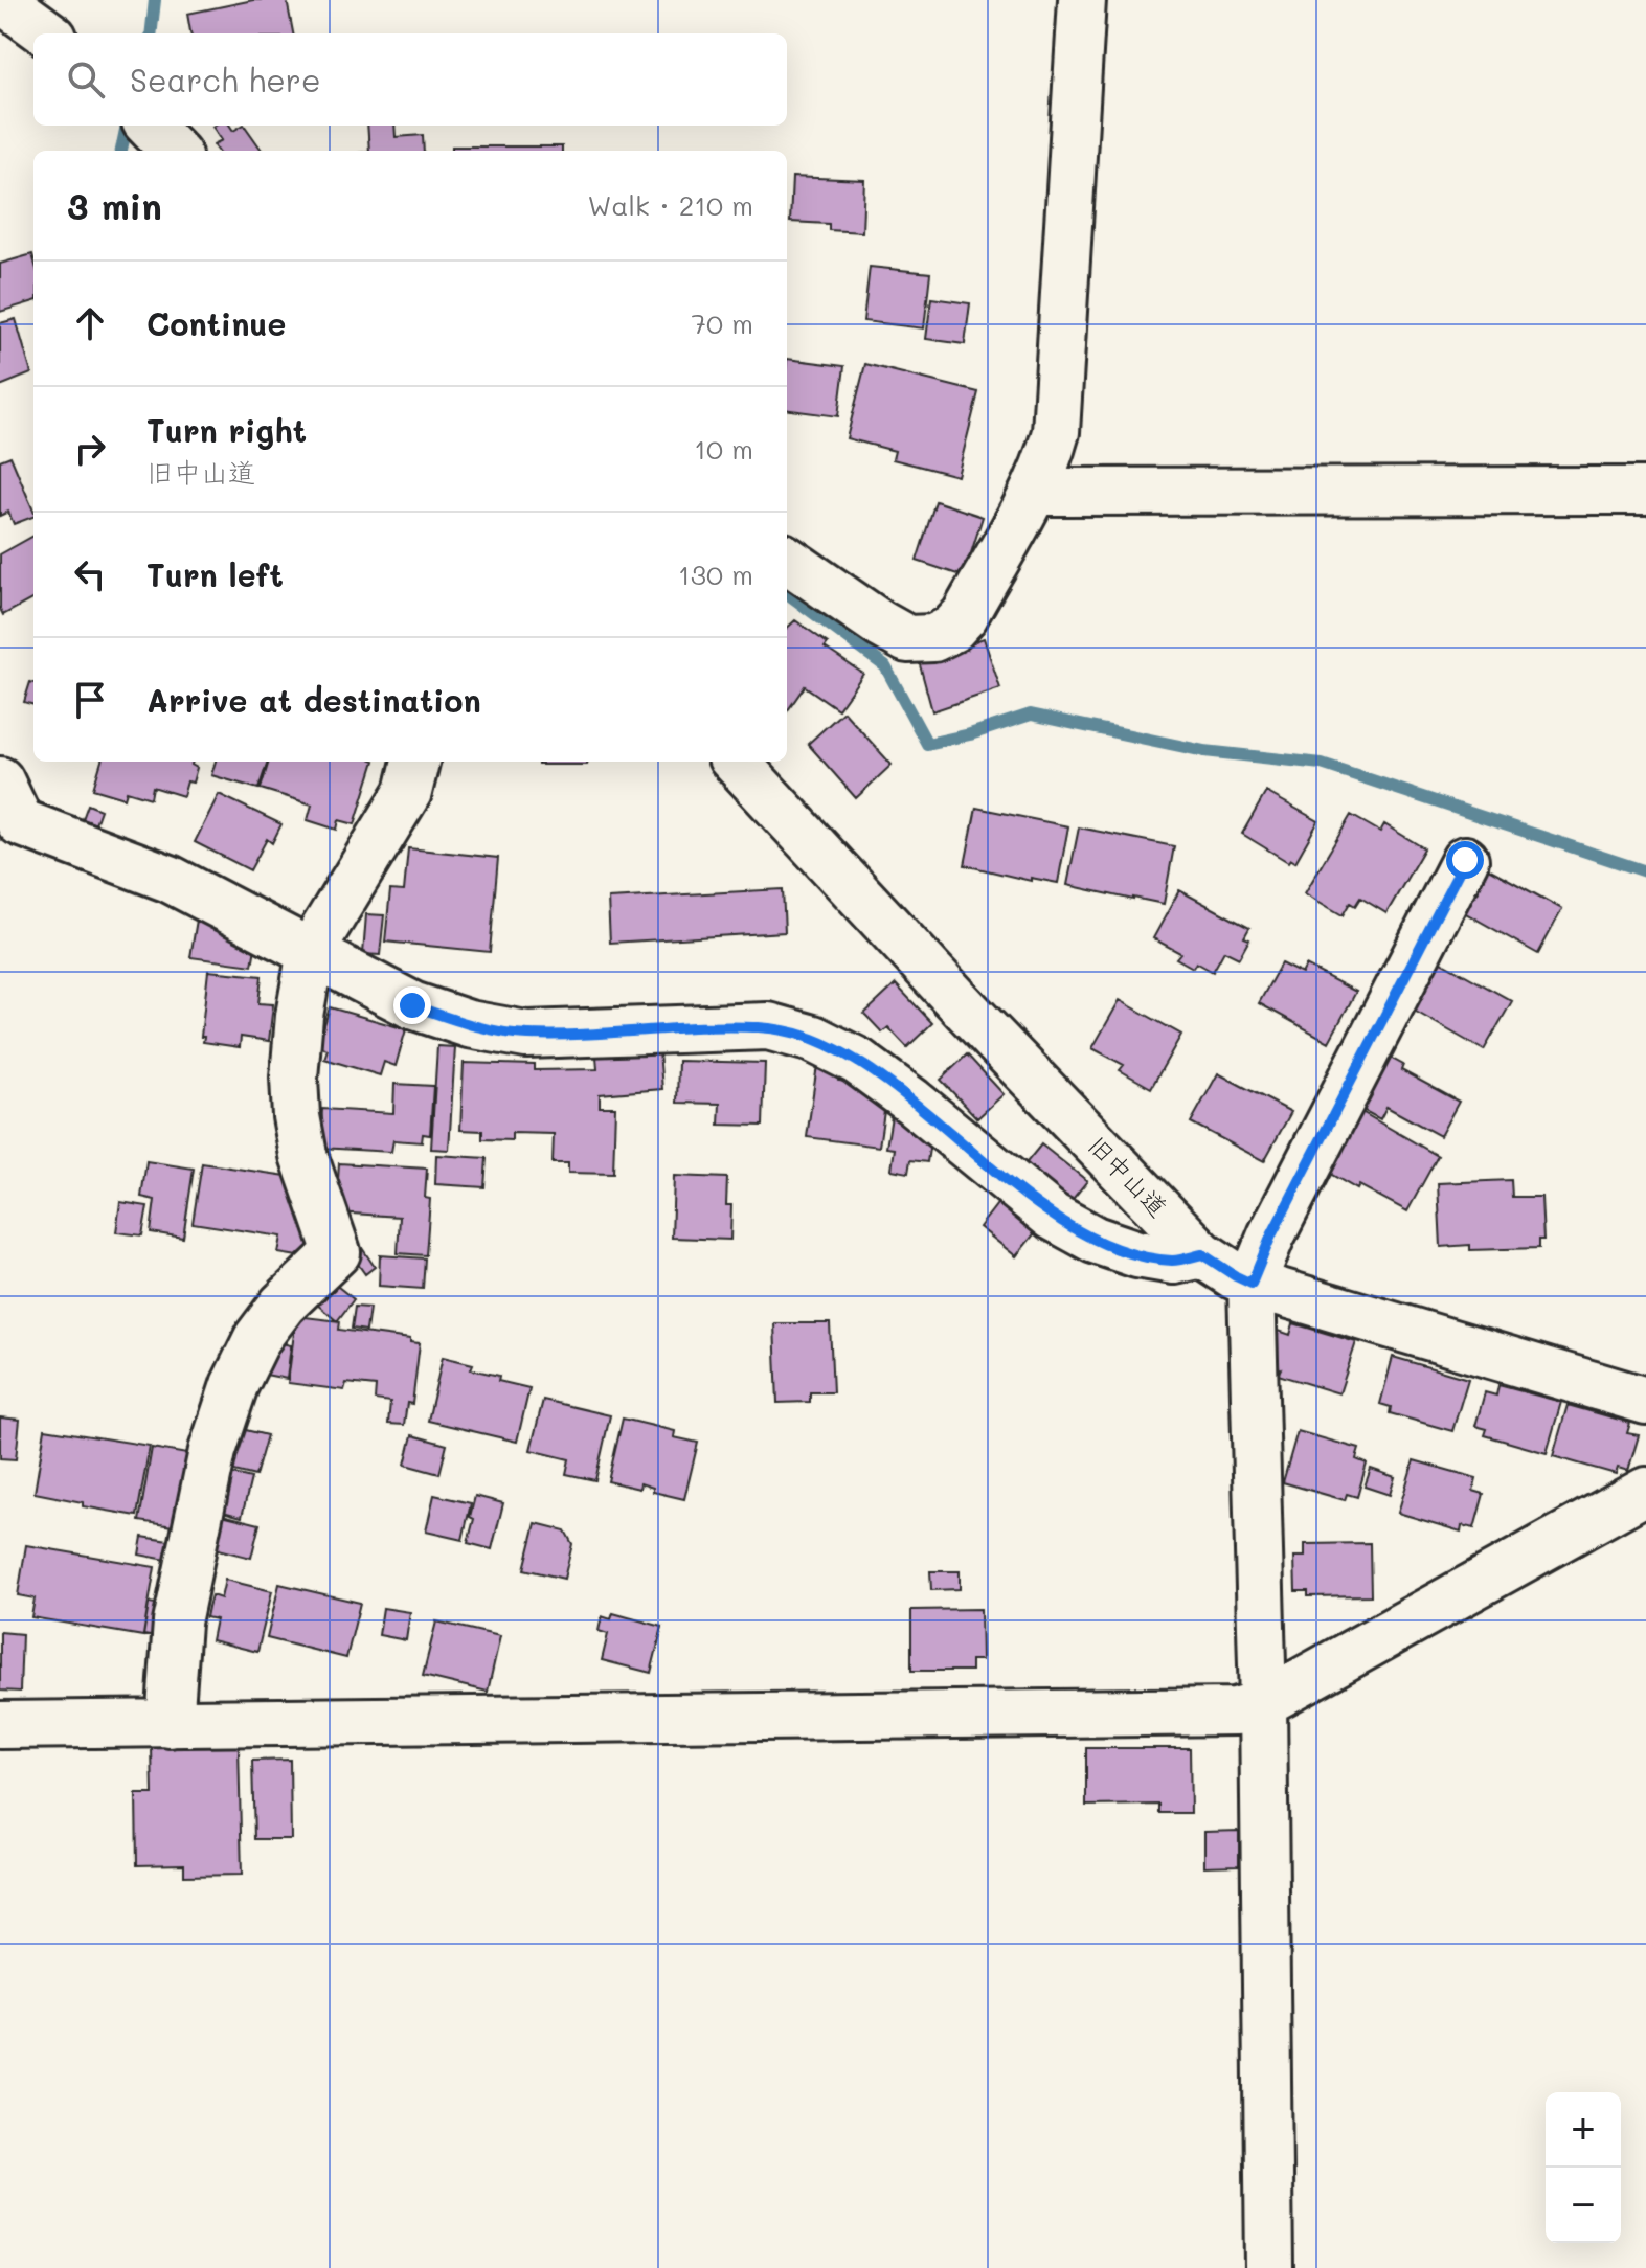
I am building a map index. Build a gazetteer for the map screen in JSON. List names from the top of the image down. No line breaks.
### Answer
{"streets":{"street":["旧中山道"]},"page":{"search":"Search here","heading":["3 min","Walk · 210 m"],"list":[["Continue","70 m"],["Turn right","旧中山道","10 m"],["Turn left","130 m"],"Arrive at destination"],"map_buttons":["+","−"]}}
